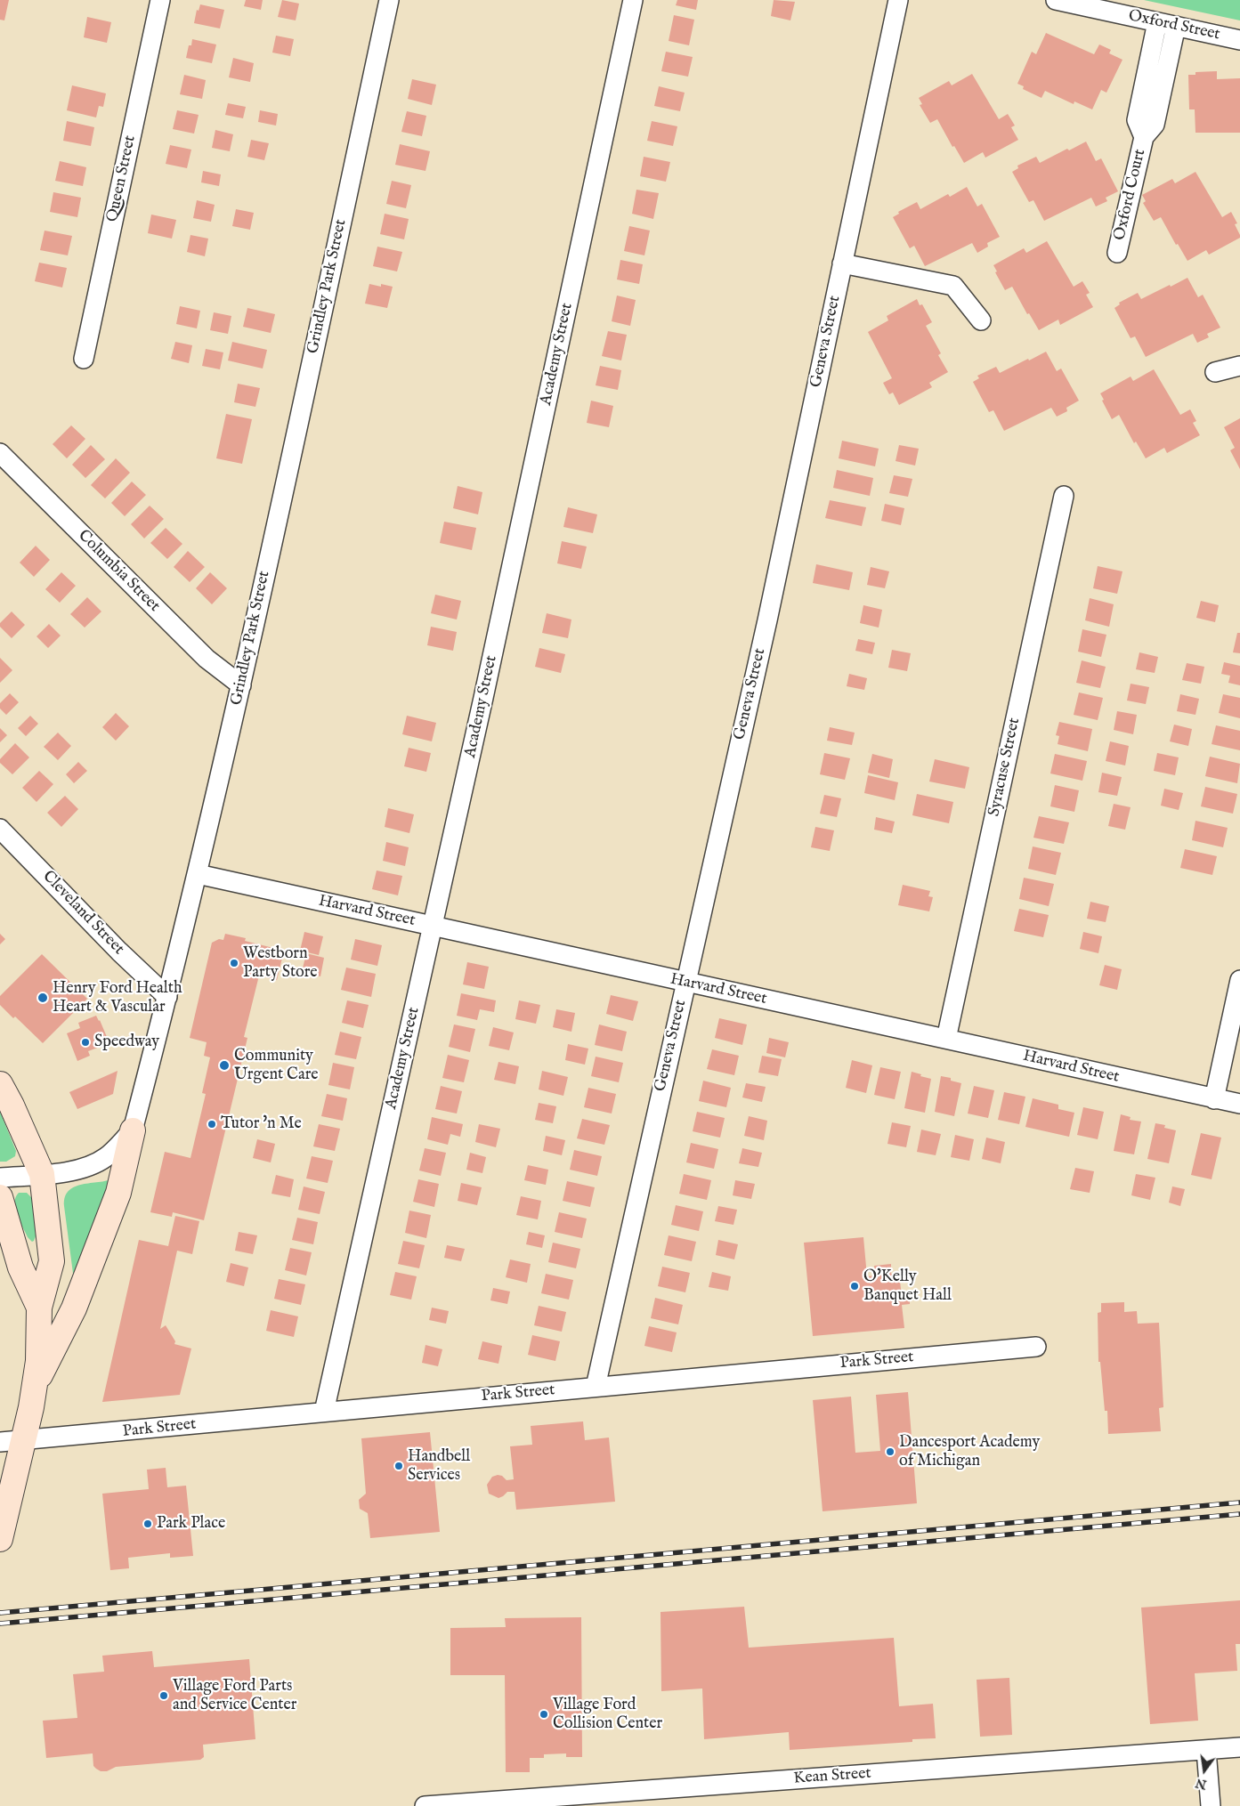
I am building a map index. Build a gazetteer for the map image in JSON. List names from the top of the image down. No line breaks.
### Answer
{"streets":{"street":["Oxford Street","Queen Street","Oxford Court","Grindley Park Street","Geneva Street","Academy Street","Columbia Street","Syracuse Street","Harvard Street","Cleveland Street","Park Street","Kean Street"]},"crossings":[["Oxford Street","Oxford Court"],["Grindley Park Street","Columbia Street"],["Grindley Park Street","Harvard Street"],["Grindley Park Street","Cleveland Street"],["Geneva Street","Harvard Street"],["Geneva Street","Park Street"],["Academy Street","Harvard Street"],["Academy Street","Park Street"],["Syracuse Street","Harvard Street"]],"places":["Westborn Party Store","Henry Ford Health Heart & Vascular","Speedway","Community Urgent Care","Tutor 'n Me","O'Kelly Banquet Hall","Dancesport Academy of Michigan","Handbell Services","Park Place","Village Ford Parts and Service Center","Village Ford Collision Center"],"north":"bottom"}
